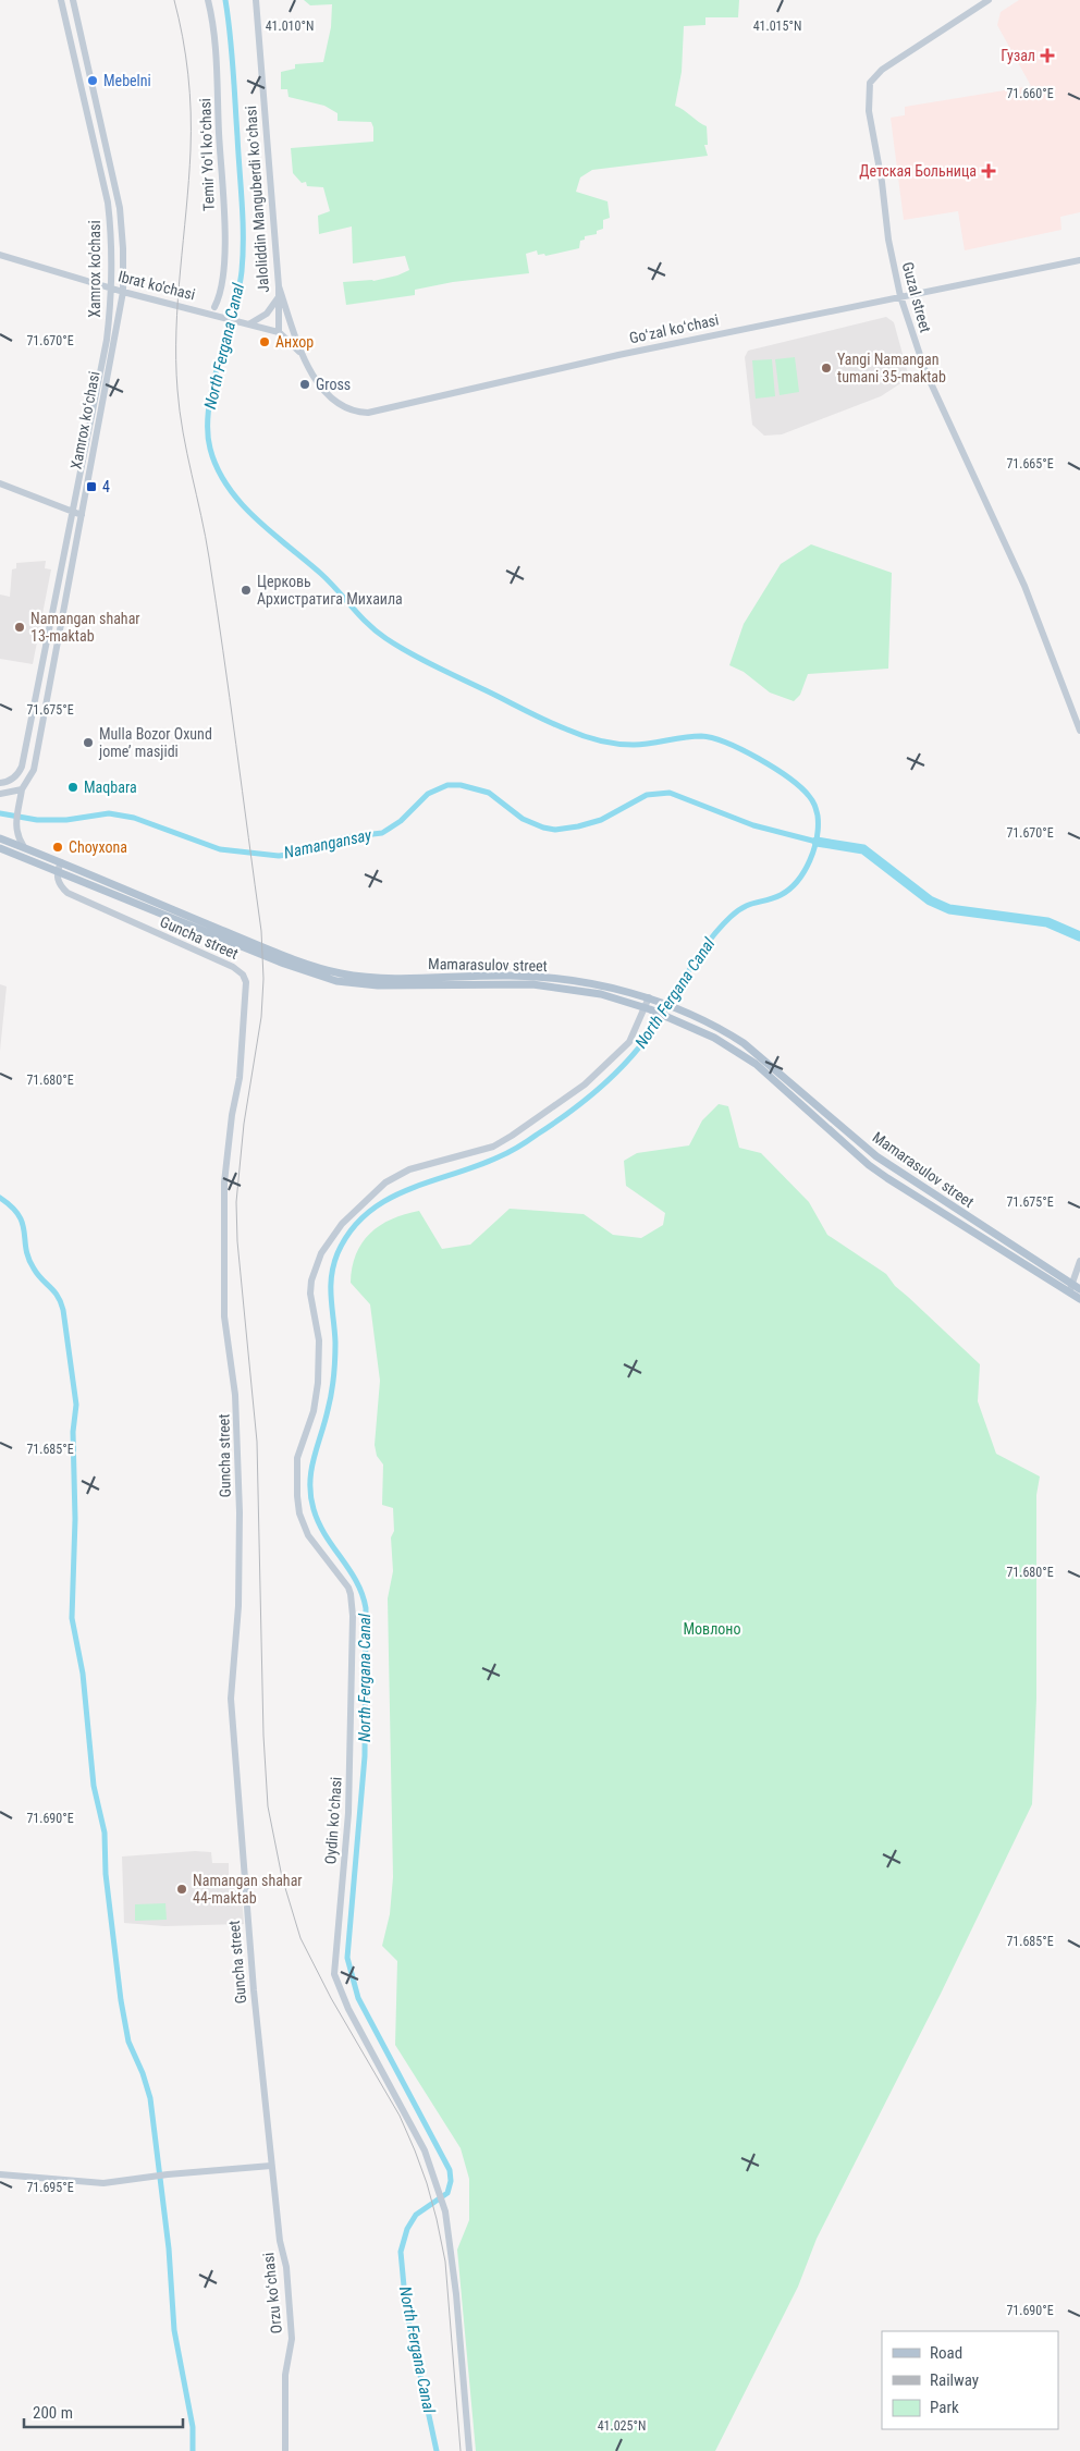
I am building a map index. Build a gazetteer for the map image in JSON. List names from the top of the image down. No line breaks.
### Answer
{"streets":{"main road":["Mamarasulov street"],"street":["Temir Yoʻl koʻchasi","Jaloliddin Manguberdi koʻchasi","Xamrox ko'chasi","Ibrat ko'chasi","Guzal street","Goʻzal koʻchasi","Xamrox koʻchasi","Guncha street","Oydin koʻchasi","Orzu koʻchasi"]},"crossings":[["Temir Yoʻl koʻchasi","Ibrat ko'chasi"],["Jaloliddin Manguberdi koʻchasi","Ibrat ko'chasi"],["Xamrox ko'chasi","Ibrat ko'chasi"],["Ibrat ko'chasi","Xamrox koʻchasi"],["Guzal street","Goʻzal koʻchasi"],["Guncha street","Mamarasulov street"],["Guncha street","Orzu koʻchasi"],["Mamarasulov street","Oydin koʻchasi"]],"water":["North Fergana Canal","Namangansay"],"parks":["Мовлоно"],"places":{"health":["Гузал","Детская Больница"],"other":["Mebelni","Анхор","Yangi Namangan tumani 35-maktab","Gross","Церковь Архистратига Михаила","Namangan shahar 13-maktab","Mulla Bozor Oxund jome’ masjidi","Maqbara","Choyxona","Namangan shahar 44-maktab"],"transit":["4"]},"legend":["Road","Railway","Park"],"scale_bar":"200 m","coordinates":["41.010°N","41.015°N","71.660°E","71.670°E","71.665°E","71.675°E","71.680°E","71.685°E","71.690°E","71.695°E","41.025°N"]}
